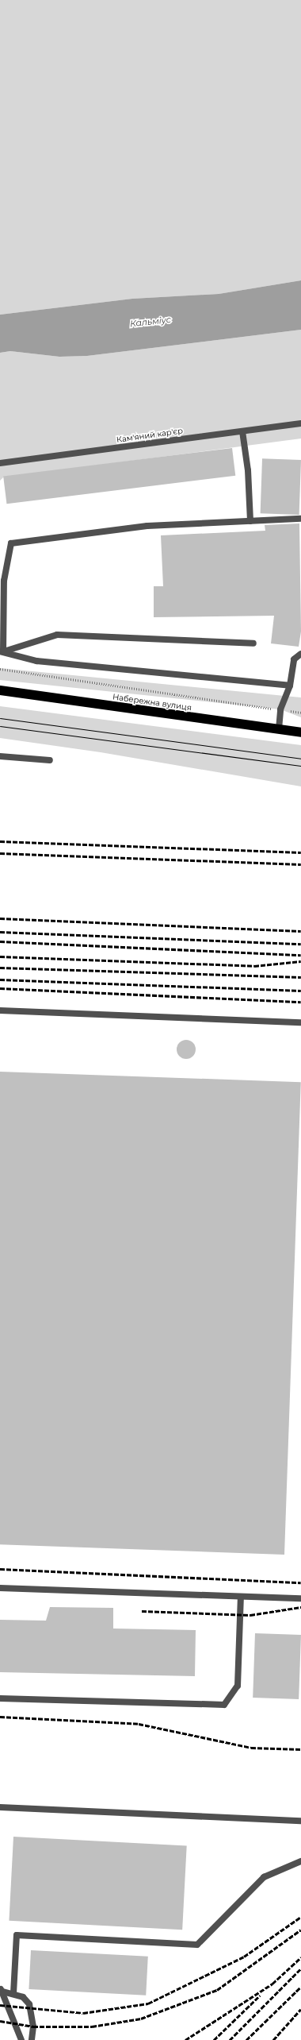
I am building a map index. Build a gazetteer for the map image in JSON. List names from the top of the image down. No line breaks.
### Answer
{"streets":{"highway":["Набережна вулиця"],"street":["Кам'яний кар'єр"]},"water":["Кальміус"]}
